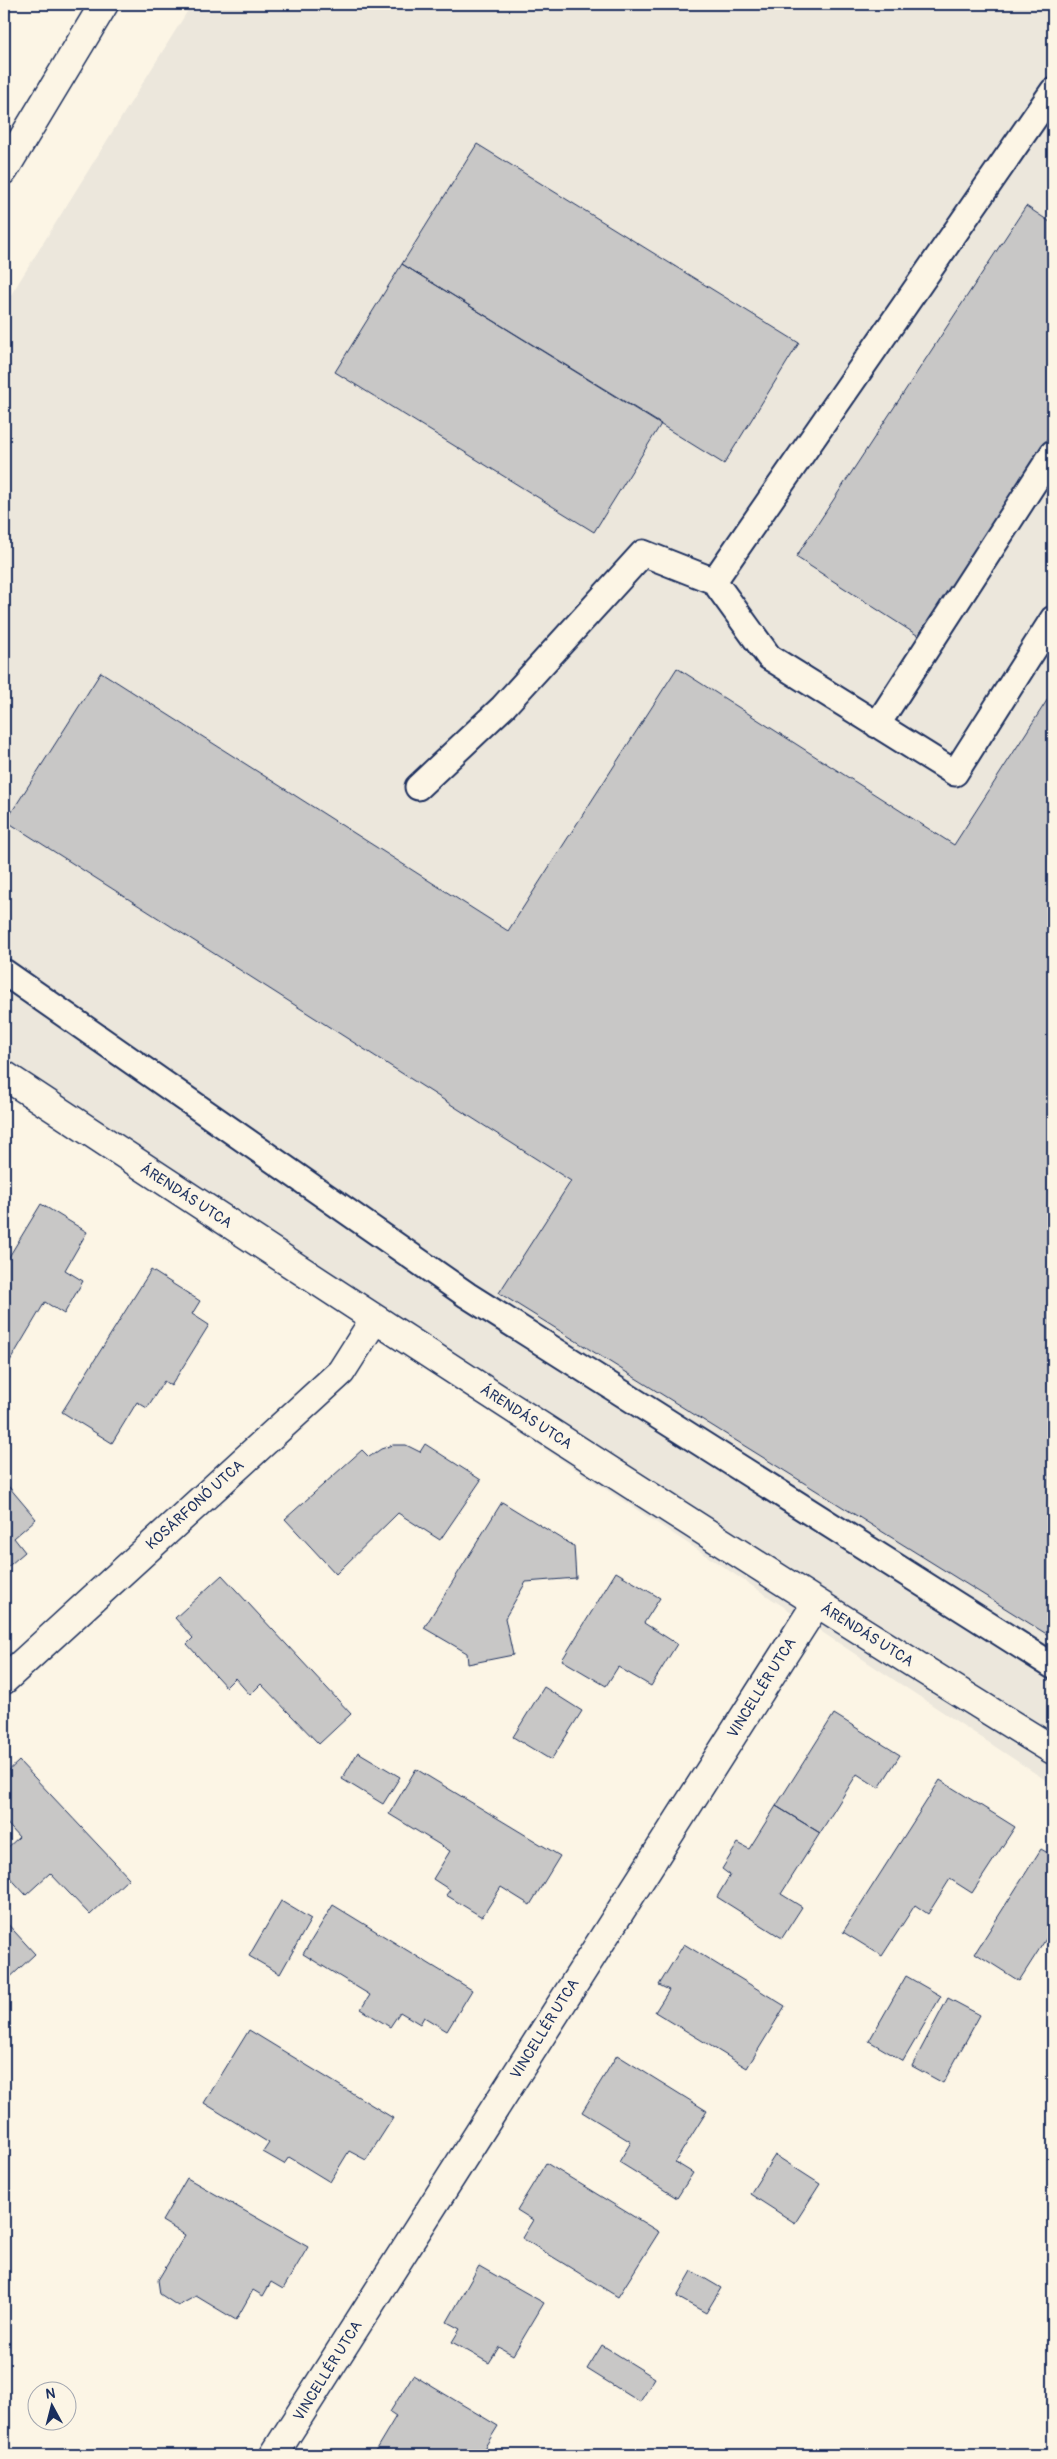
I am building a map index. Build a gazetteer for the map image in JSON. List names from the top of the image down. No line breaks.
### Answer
{"streets":{"street":["ÁRENDÁS UTCA","KOSÁRFONÓ UTCA","VINCELLÉR UTCA"]},"crossings":[["ÁRENDÁS UTCA","KOSÁRFONÓ UTCA"],["ÁRENDÁS UTCA","VINCELLÉR UTCA"]],"north":"top"}
